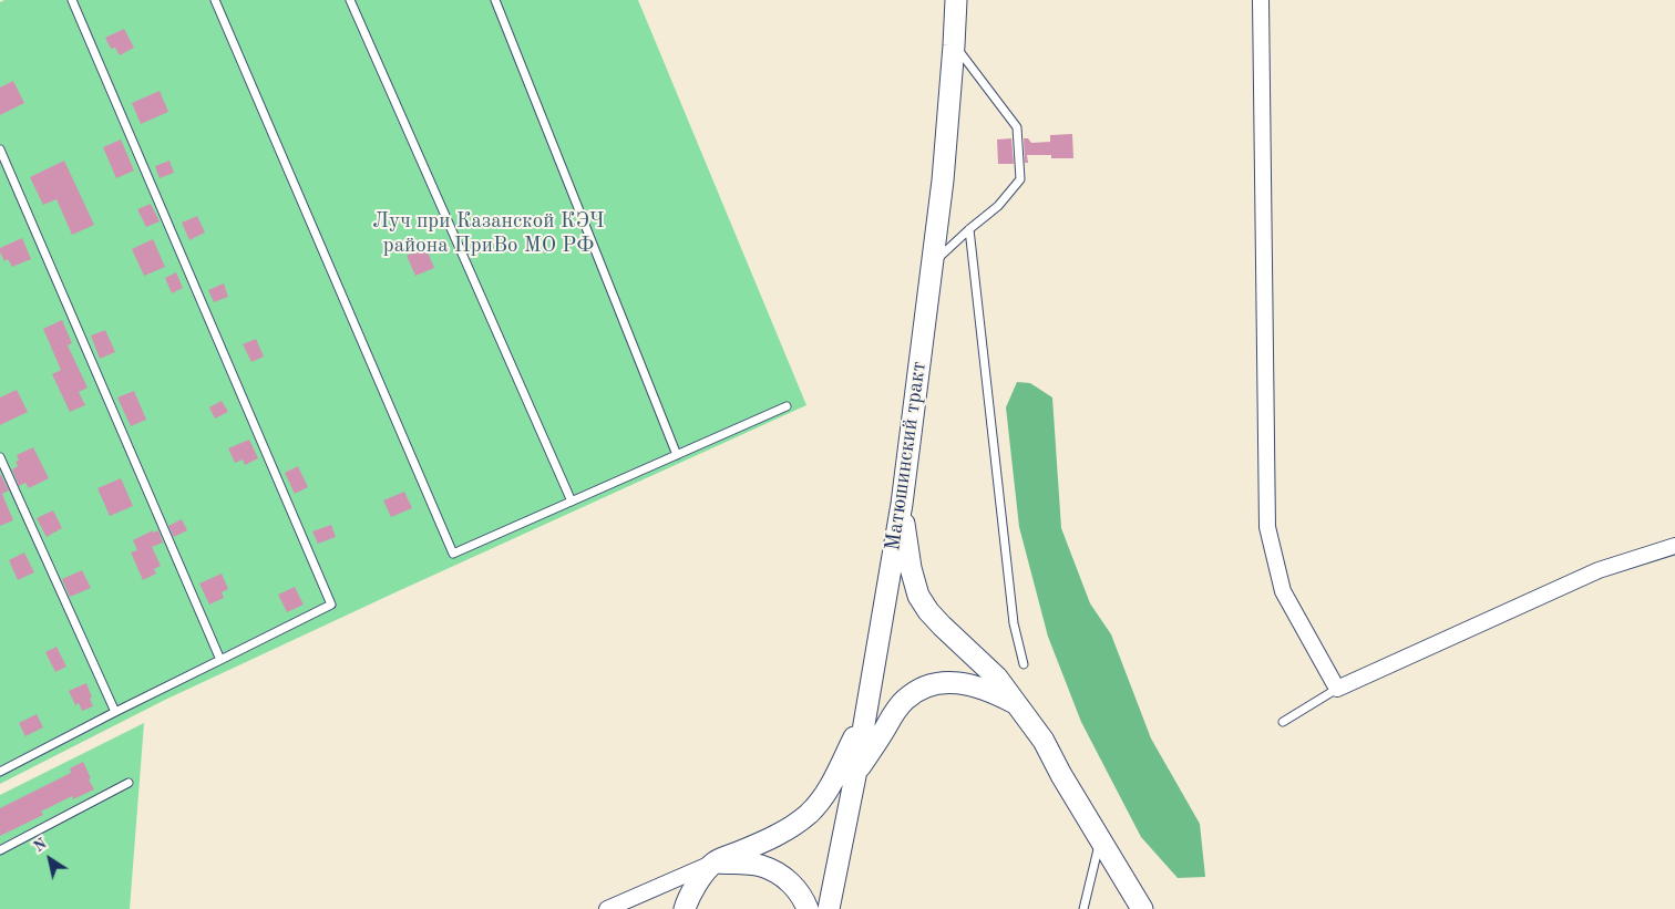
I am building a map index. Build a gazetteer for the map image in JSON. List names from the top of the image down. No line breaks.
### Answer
{"streets":{"street":["Матюшинский тракт"]},"parks":["Луч при Казанской КЭЧ района ПриВо МО РФ"],"north":"top left"}
